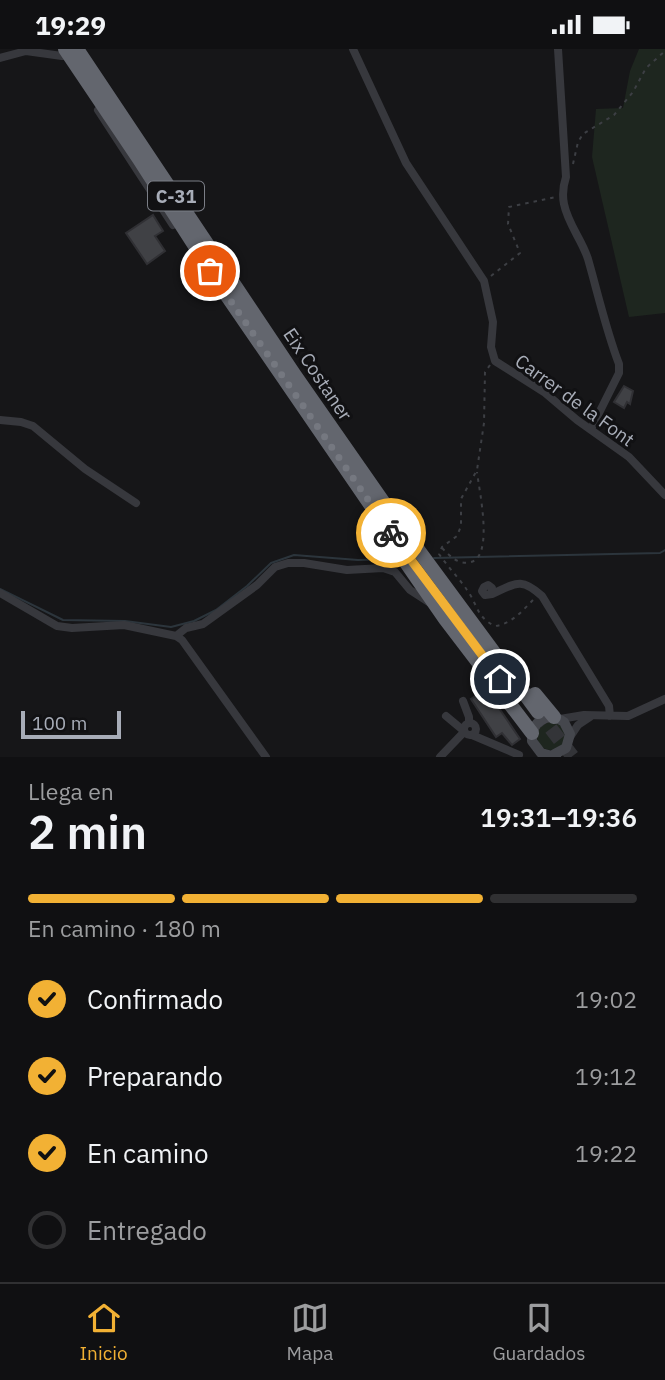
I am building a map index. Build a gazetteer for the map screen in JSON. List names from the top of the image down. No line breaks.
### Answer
{"streets":{"highway":["C-31","Eix Costaner"],"street":["Carrer de la Font"]},"crossings":[["C-31","Eix Costaner"]],"scale_bar":"100 m","page":{"status":"19:29","scale":"100 m","heading":["2 min","Llega en","19:31–19:36"],"bar":"En camino · 180 m","list":[["Confirmado","19:02"],["Preparando","19:12"],["En camino","19:22"],"Entregado"],"tabs":["Inicio","Mapa","Guardados"]}}
